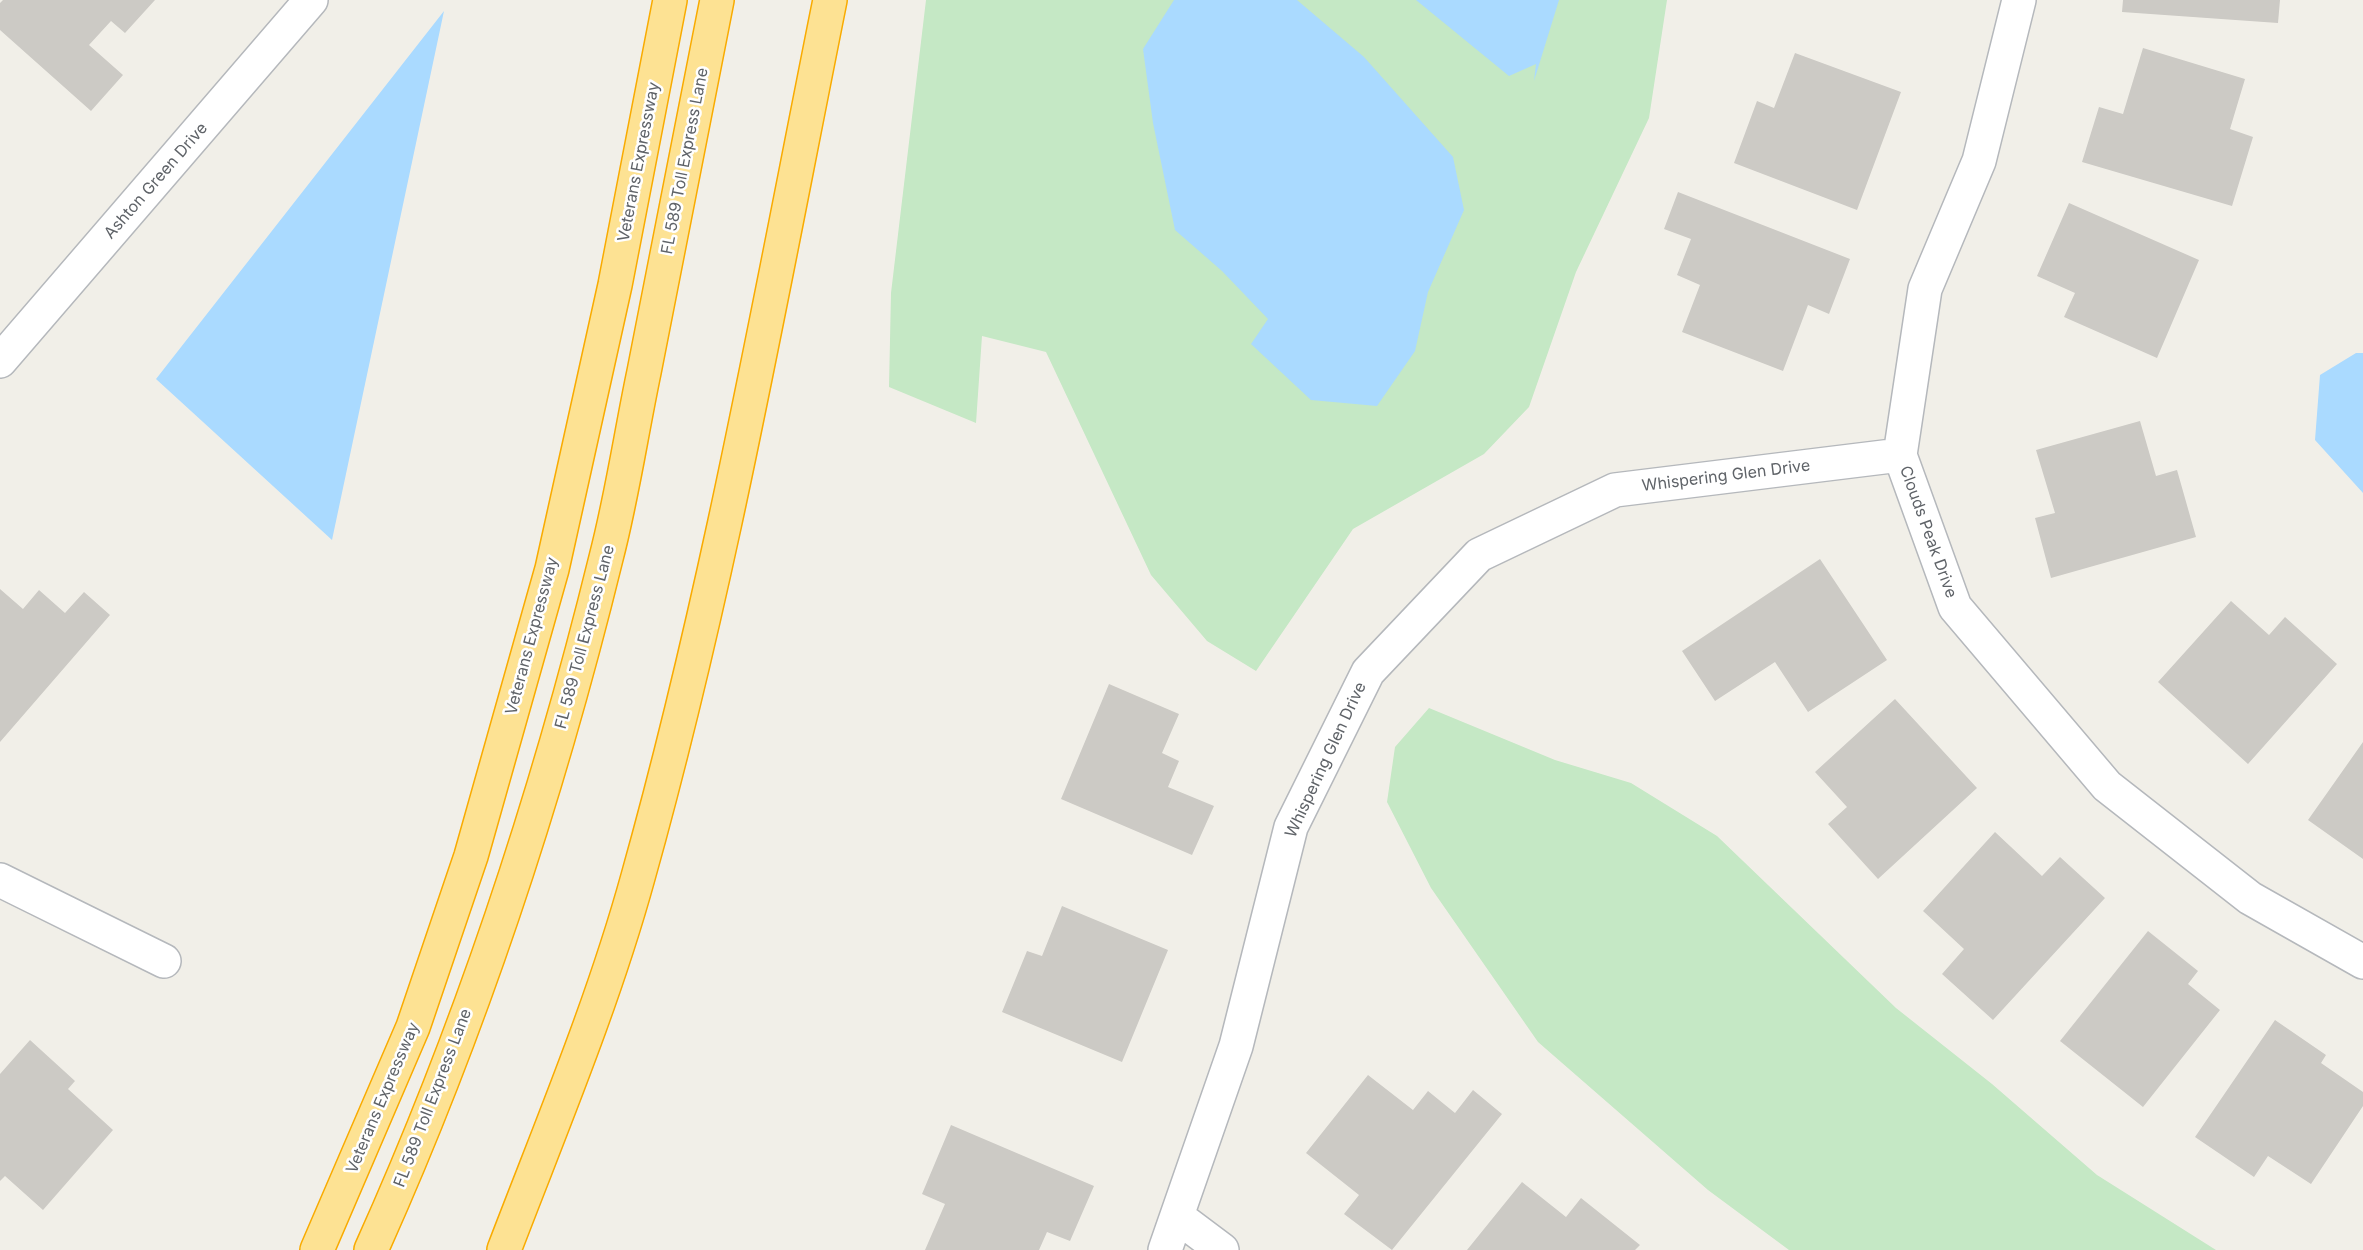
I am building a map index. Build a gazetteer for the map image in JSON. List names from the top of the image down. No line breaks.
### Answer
{"streets":{"highway":["FL 589 Toll Express Lane","Veterans Expressway"],"street":["Ashton Green Drive","Whispering Glen Drive","Clouds Peak Drive"]},"crossings":[["Whispering Glen Drive","Clouds Peak Drive"]]}
